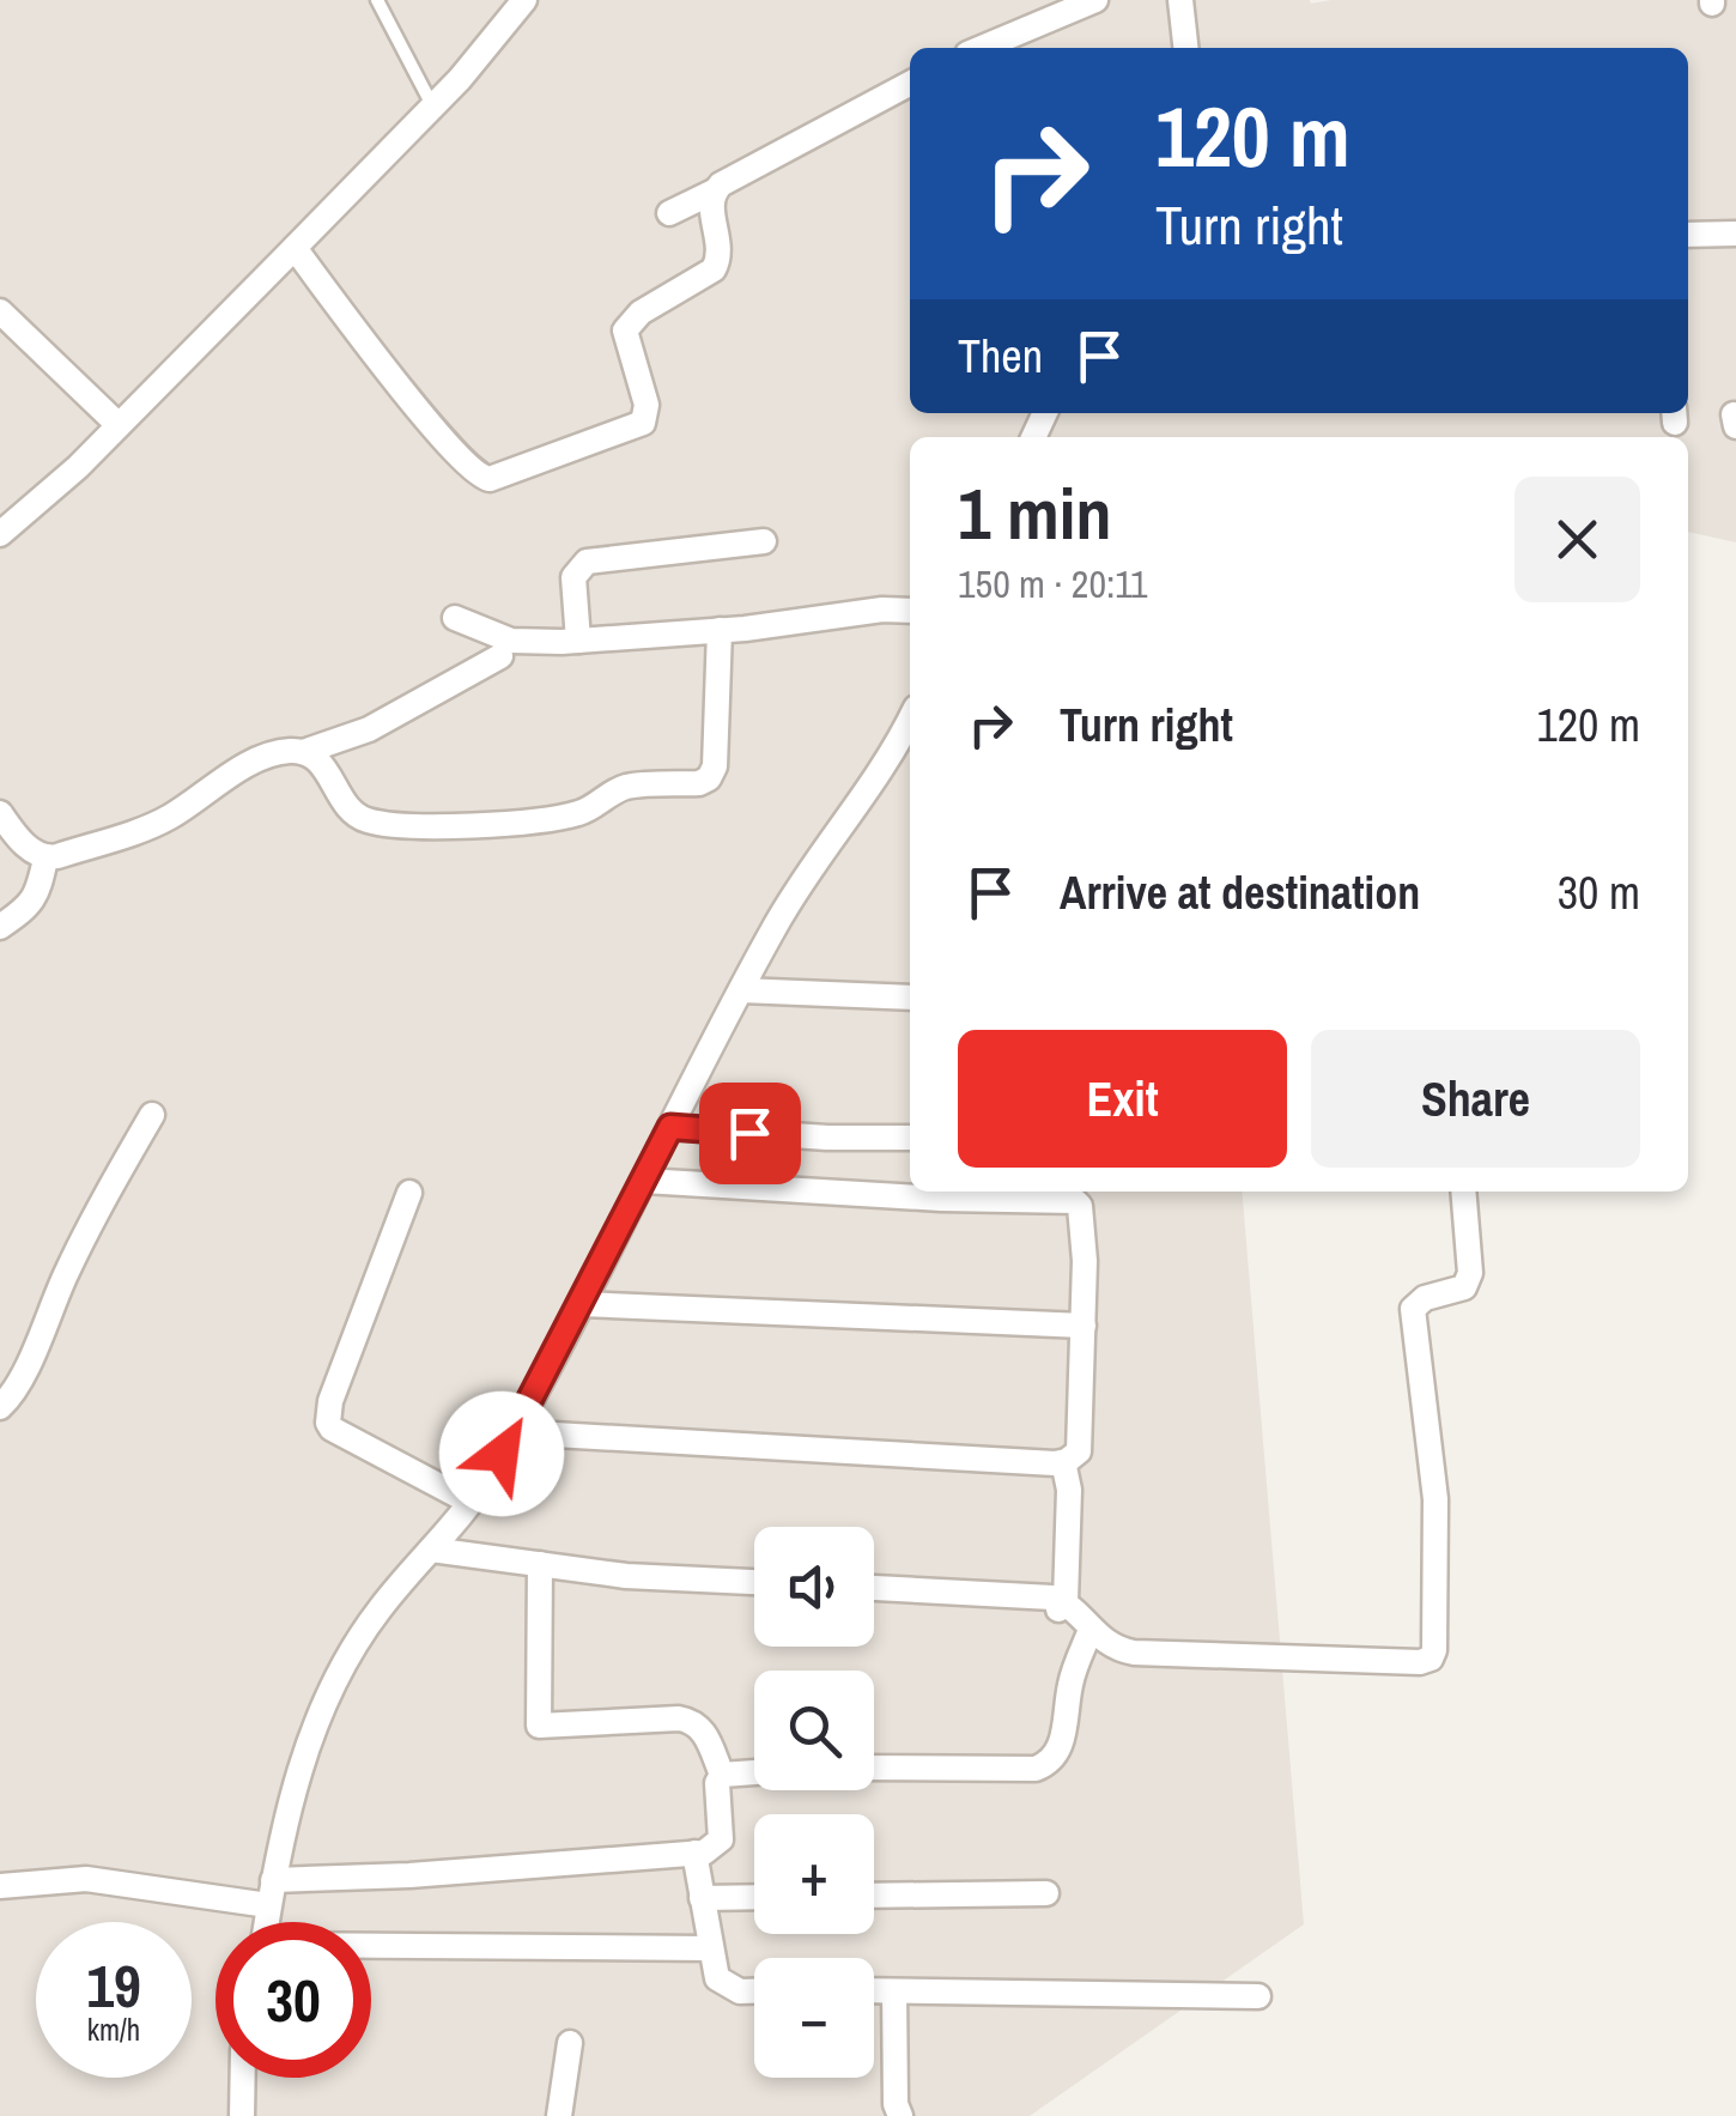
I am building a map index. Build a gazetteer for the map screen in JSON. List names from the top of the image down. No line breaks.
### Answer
{"page":{"turn":["120 m","Turn right"],"then":"Then","heading":["1 min","150 m · 20:11"],"list":[{"name":"Turn right","value":"120 m"},{"name":"Arrive at destination","value":"30 m"}],"buttons":["Exit","Share"],"map_buttons":["+","−"],"speed":"19 km/h","limit":"30"}}
